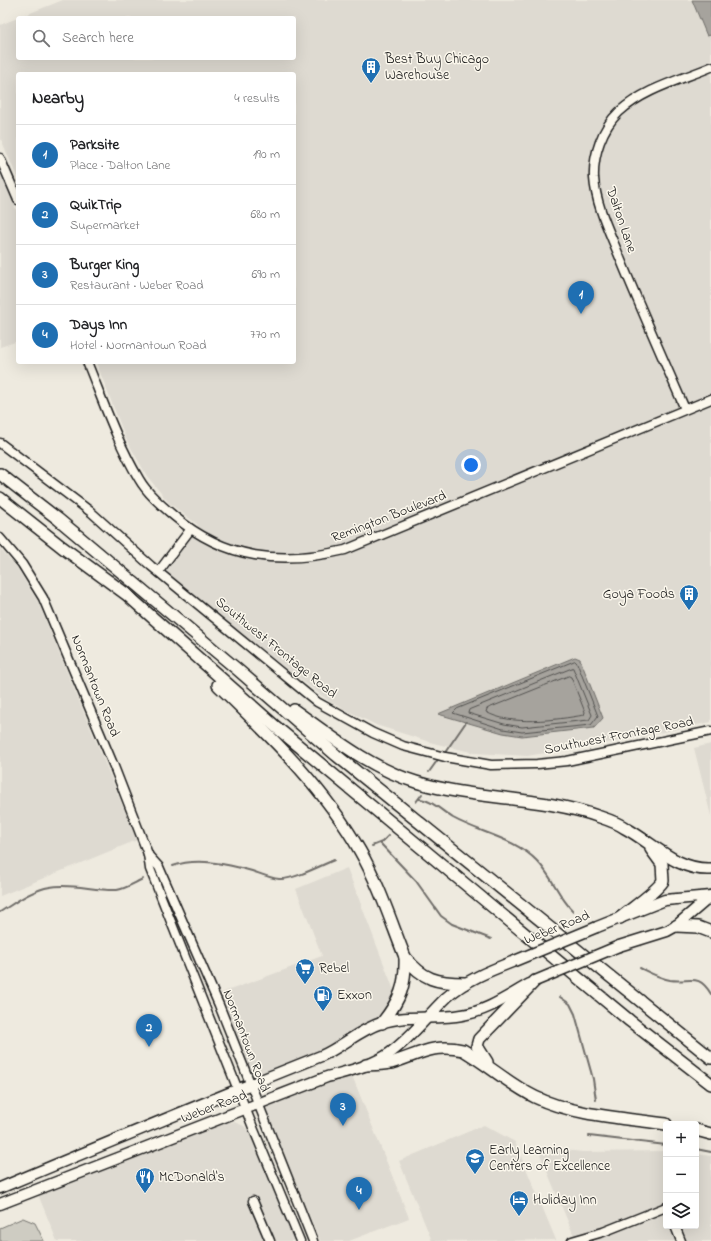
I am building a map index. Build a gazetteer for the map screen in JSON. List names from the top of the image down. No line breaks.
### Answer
{"streets":{"main road":["Weber Road"],"street":["Dalton Lane","Remington Boulevard","Southwest Frontage Road","Normantown Road"]},"crossings":[["Dalton Lane","Remington Boulevard"],["Normantown Road","Weber Road"]],"places":{"building":["Best Buy Chicago Warehouse","Goya Foods"],"supermarket":["Rebel"],"fuel station":["Exxon"],"school or university":["Early Learning Centers of Excellence"],"restaurant":["McDonald's"],"hotel":["Holiday Inn"]},"page":{"search":"Search here","heading":["Nearby","4 results"],"list":[{"mark":"1","name":"Parksite","note":"Place · Dalton Lane","value":"190 m"},{"mark":"2","name":"QuikTrip","note":"Supermarket","value":"680 m"},{"mark":"3","name":"Burger King","note":"Restaurant · Weber Road","value":"690 m"},{"mark":"4","name":"Days Inn","note":"Hotel · Normantown Road","value":"770 m"}],"pins":["1","2","3","4"],"map_buttons":["+","−"]}}
